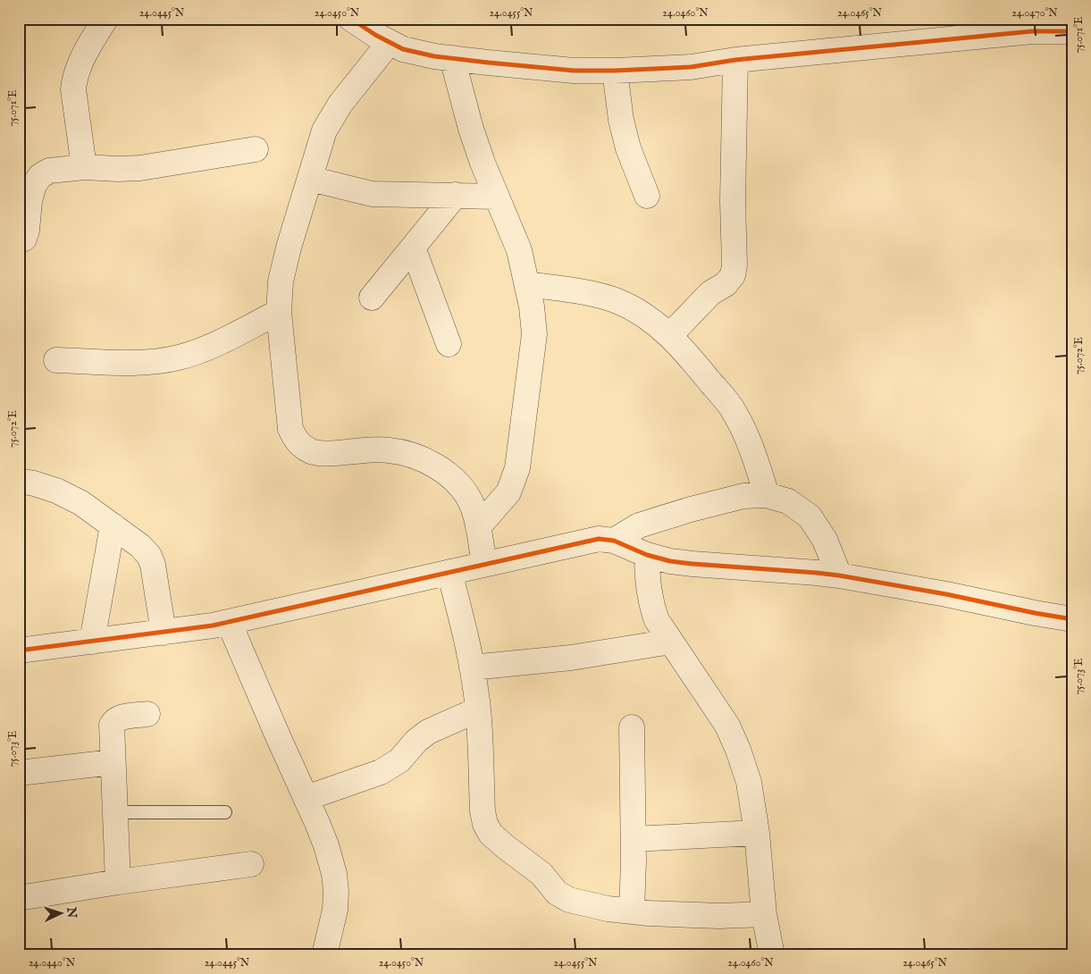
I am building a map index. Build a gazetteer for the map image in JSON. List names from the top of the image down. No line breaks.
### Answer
{"north":"right","coordinates":["24.0445°N","24.0450°N","24.0455°N","24.0460°N","24.0465°N","24.0470°N","75.071°E","75.072°E","75.073°E","24.0440°N"]}
